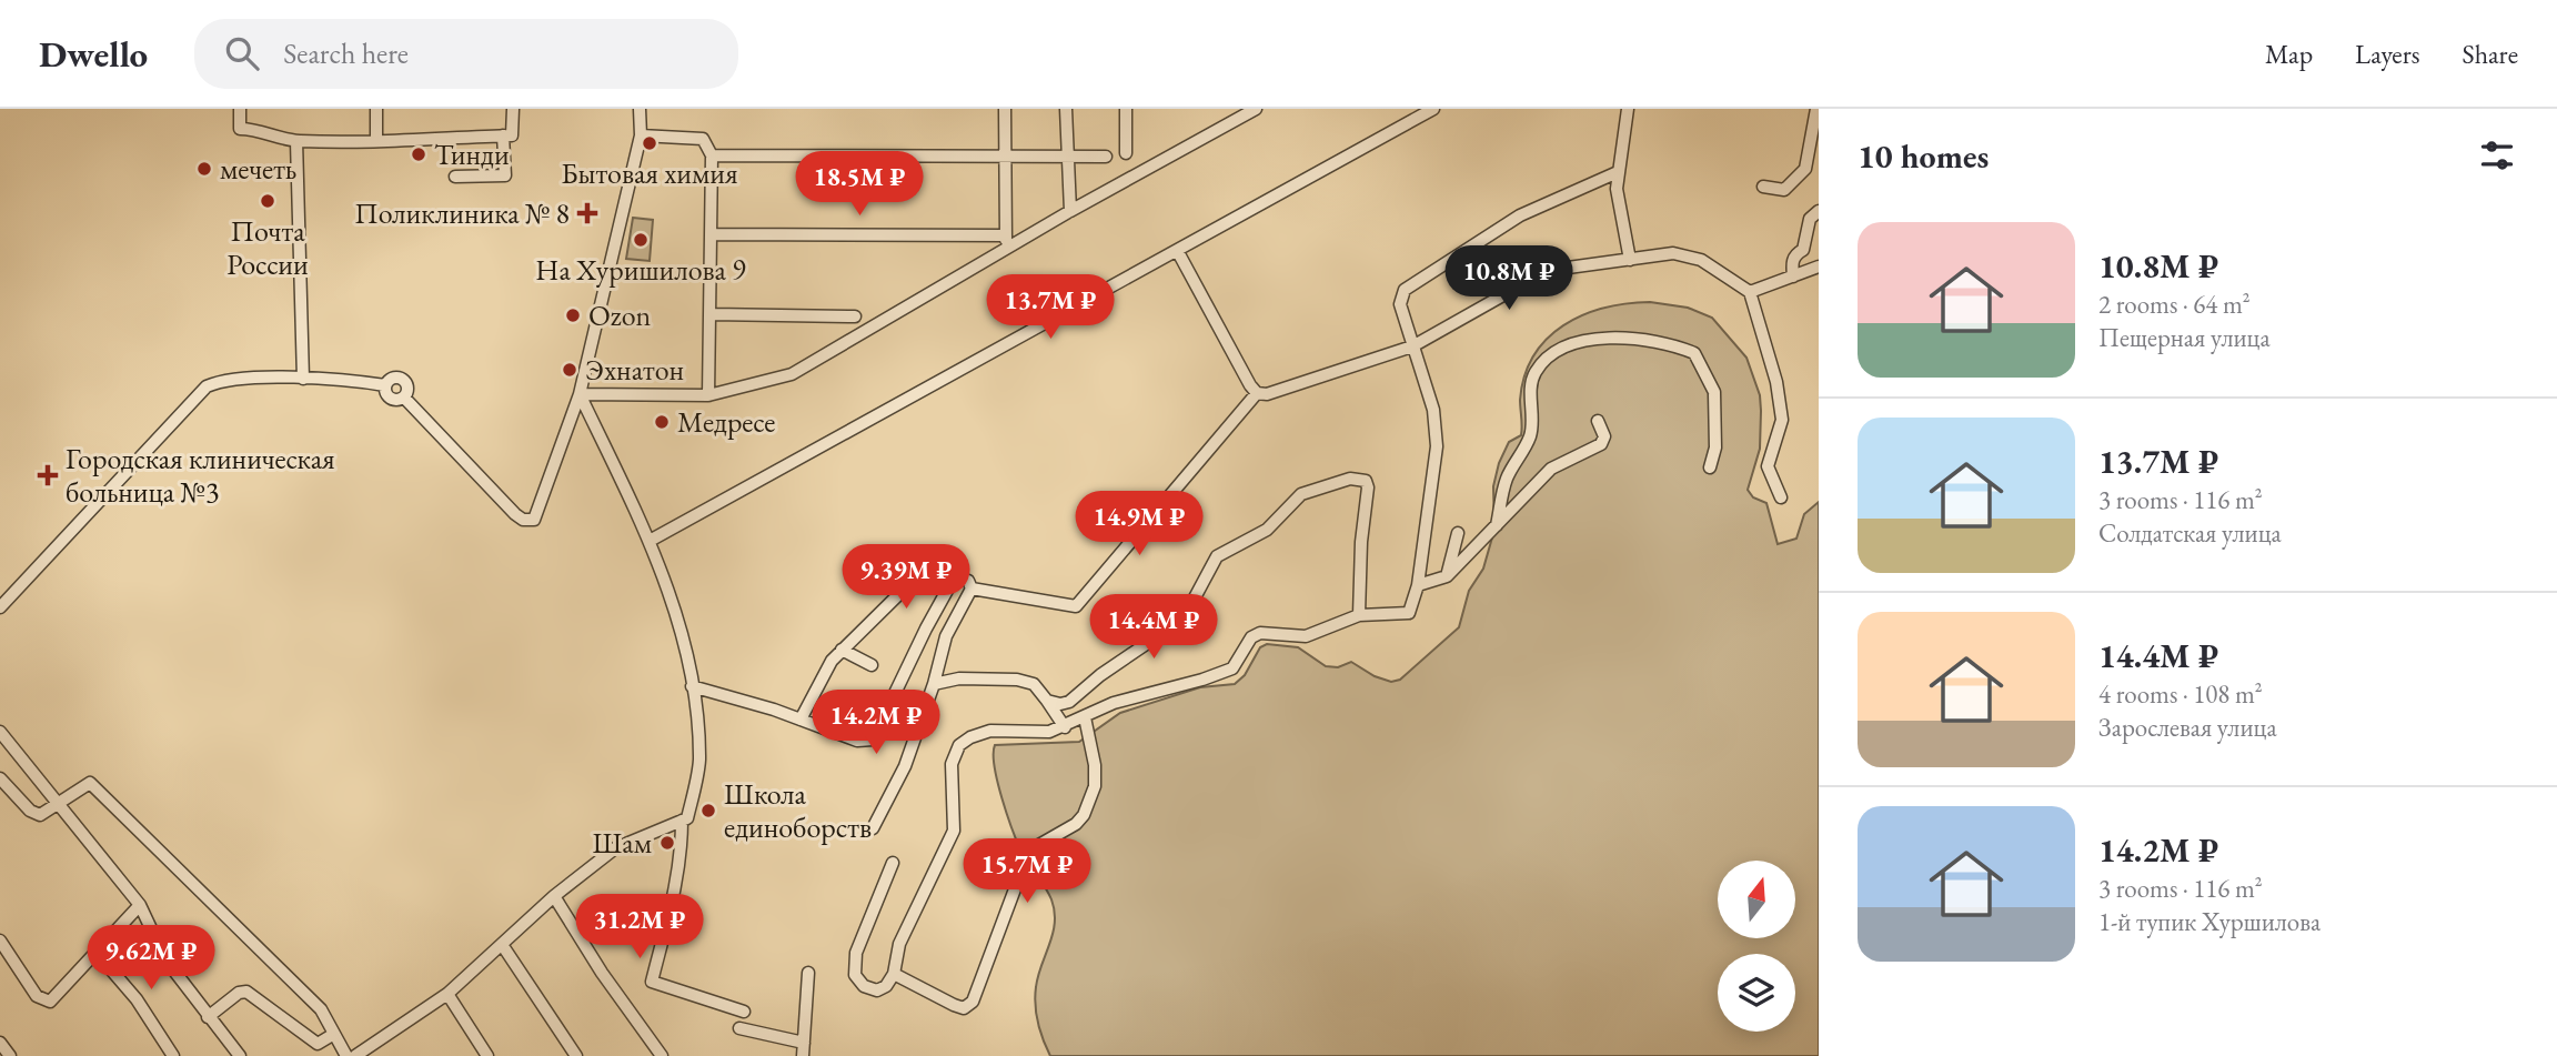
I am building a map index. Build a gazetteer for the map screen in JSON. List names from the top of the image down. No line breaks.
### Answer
{"places":{"other":["Бытовая химия","Тинди","мечеть","Почта России","На Хуришилова 9","Ozon","Эхнатон","Медресе","Школа единоборств","Шам"],"health":["Поликлиника № 8","Городская клиническая больница №3"]},"north":"top","page":{"header":"Dwello","search":"Search here","nav":["Map","Layers","Share"],"heading":"10 homes","price":["18.5M ₽","10.8M ₽","13.7M ₽","14.9M ₽","9.39M ₽","14.4M ₽","14.2M ₽","15.7M ₽","31.2M ₽","9.62M ₽"],"list":[{"name":"10.8M ₽","note":"2 rooms · 64 m² · Пещерная улица"},{"name":"13.7M ₽","note":"3 rooms · 116 m² · Солдатская улица"},{"name":"14.4M ₽","note":"4 rooms · 108 m² · Зарослевая улица"},{"name":"14.2M ₽","note":"3 rooms · 116 m² · 1-й тупик Хуршилова"}]}}
